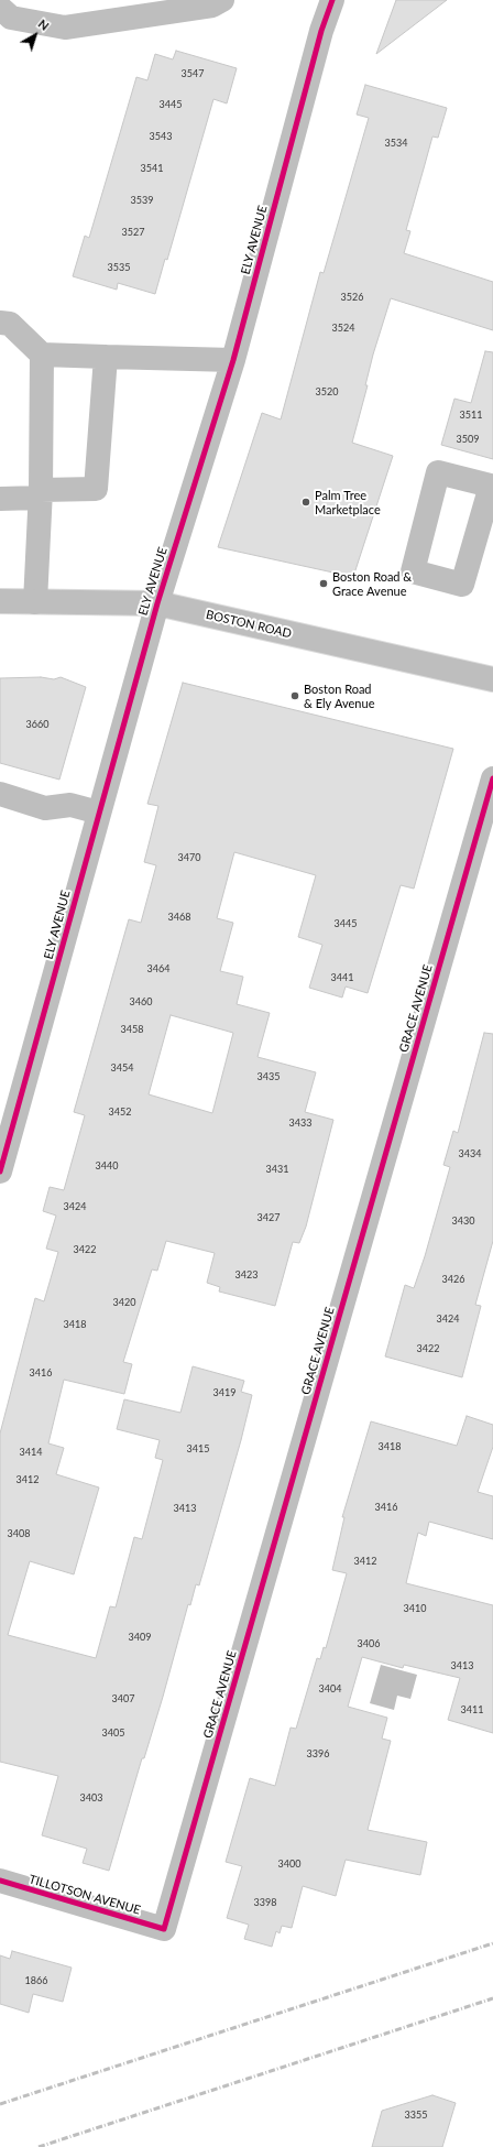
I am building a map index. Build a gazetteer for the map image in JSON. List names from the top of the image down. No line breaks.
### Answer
{"streets":{"street":["ELY AVENUE","BOSTON ROAD","GRACE AVENUE","TILLOTSON AVENUE"]},"crossings":[["ELY AVENUE","BOSTON ROAD"],["GRACE AVENUE","TILLOTSON AVENUE"]],"places":["Palm Tree Marketplace","Boston Road & Grace Avenue","Boston Road & Ely Avenue"],"house_numbers":["3547","3445","3543","3534","3541","3539","3527","3535","3526","3524","3520","3511","3509","3660","3470","3468","3445","3464","3441","3460","3458","3454","3435","3452","3433","3434","3440","3431","3424","3427","3430","3422","3423","3426","3420","3424","3418","3422","3416","3419","3418","3415","3414","3412","3416","3413","3408","3412","3410","3409","3406","3413","3404","3407","3411","3405","3396","3403","3400","3398","1866","3355"],"north":"top right"}
